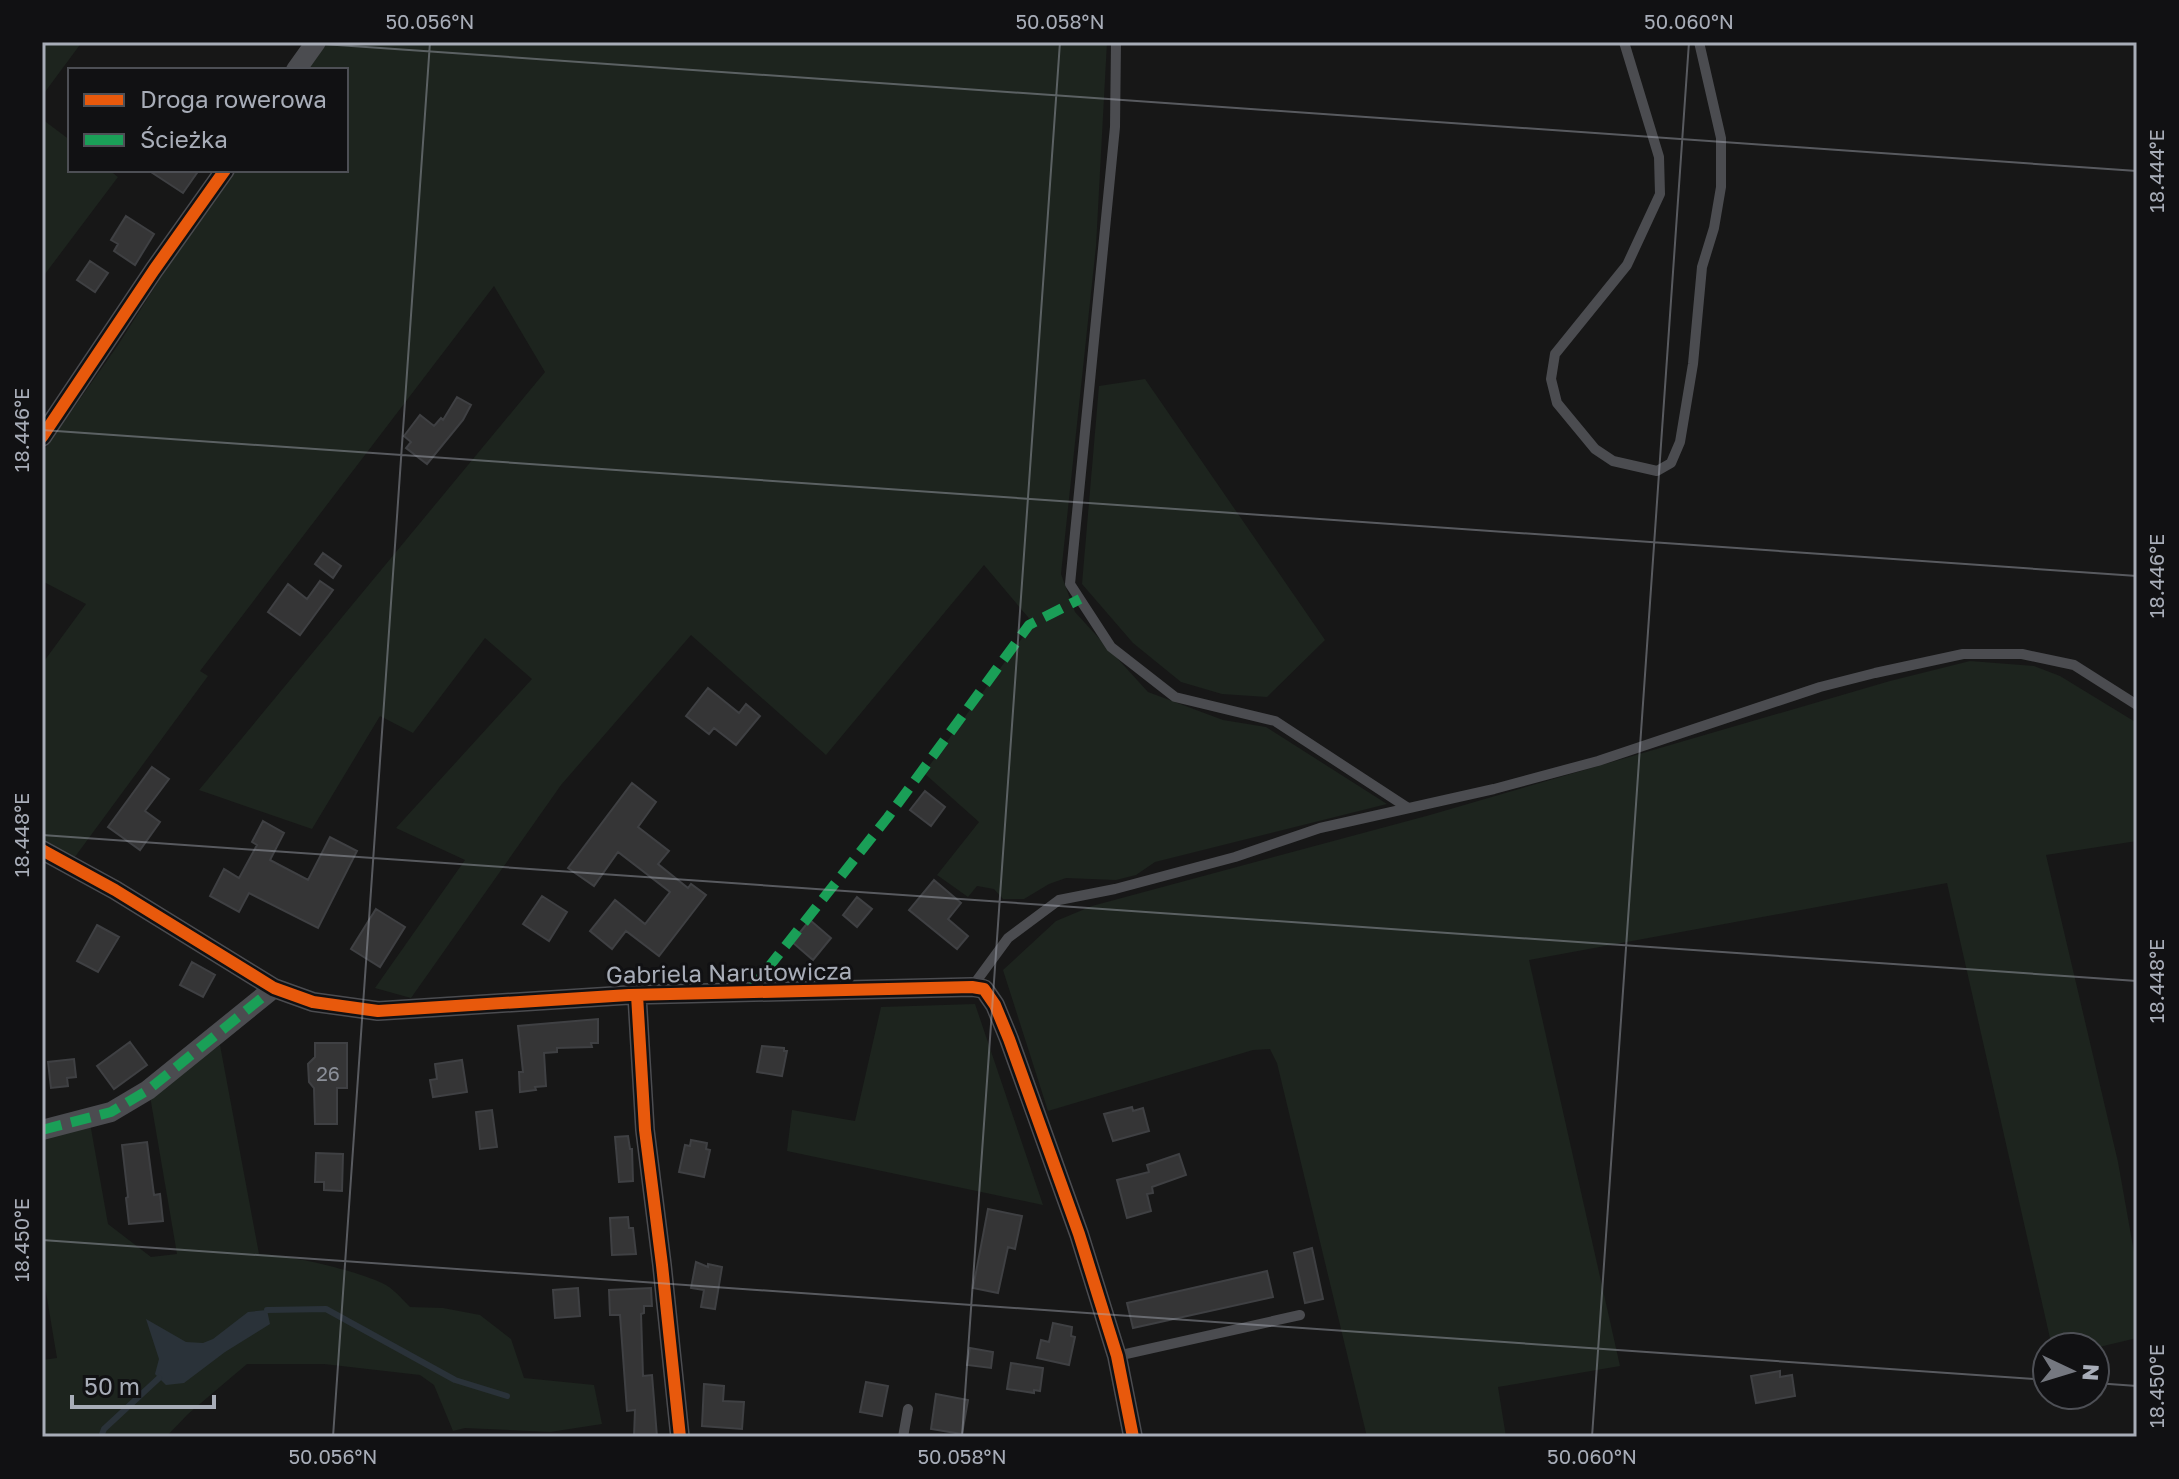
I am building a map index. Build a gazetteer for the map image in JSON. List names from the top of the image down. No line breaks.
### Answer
{"streets":{"street":["Gabriela Narutowicza"]},"house_numbers":["26"],"legend":["Droga rowerowa","Ścieżka"],"scale_bar":"50 m","north":"right","coordinates":["50.056°N","50.058°N","50.060°N","18.444°E","18.446°E","18.448°E","18.450°E"]}
